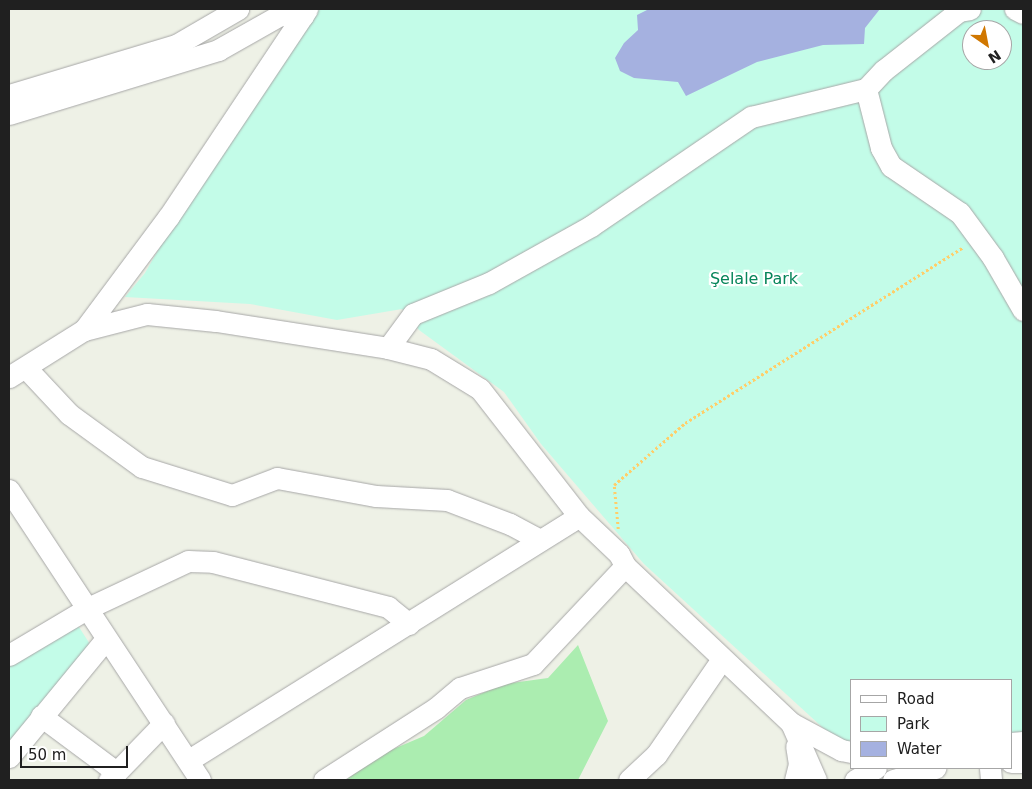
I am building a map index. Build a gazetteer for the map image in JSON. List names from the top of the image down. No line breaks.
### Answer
{"parks":["Şelale Park"],"legend":["Road","Park","Water"],"scale_bar":"50 m","north":"bottom right"}
